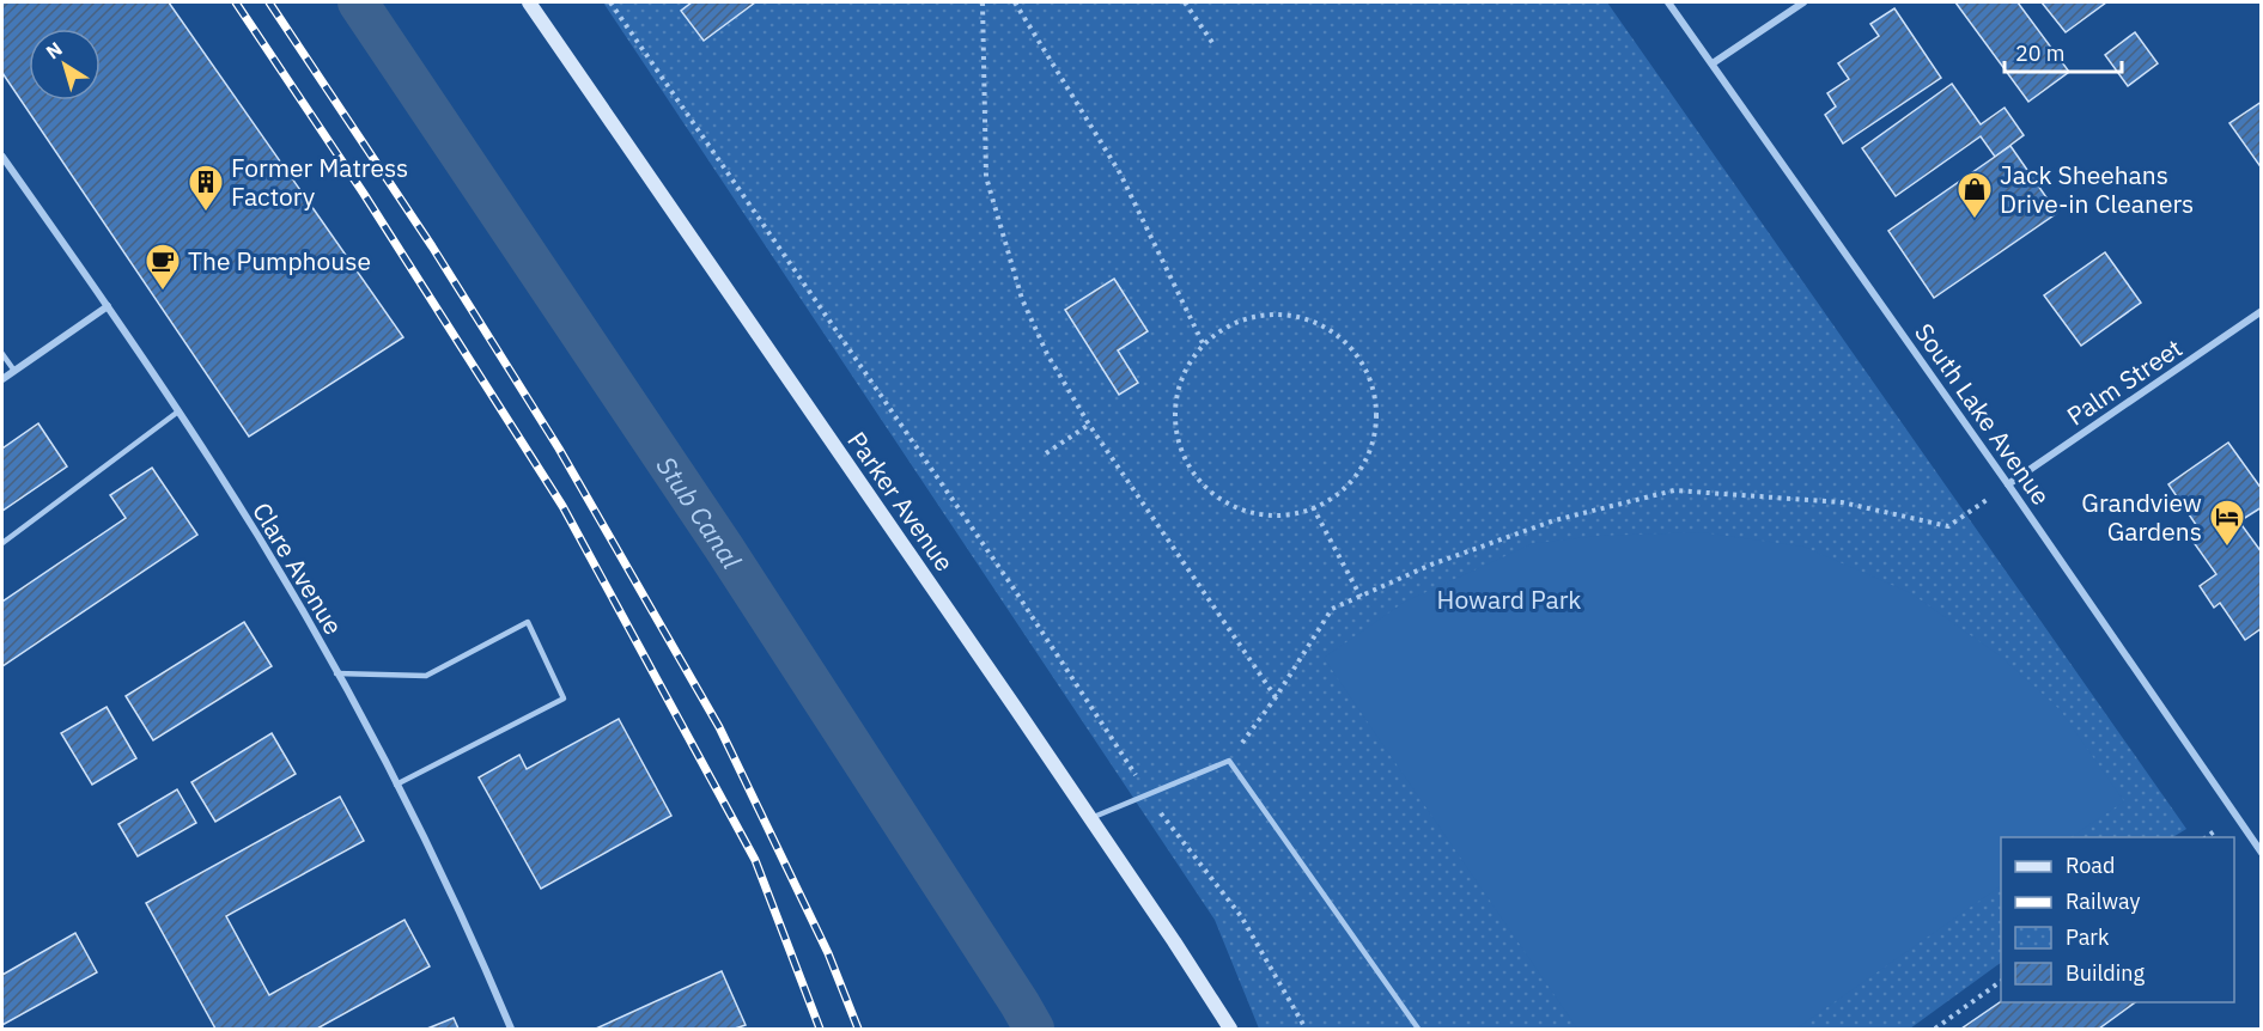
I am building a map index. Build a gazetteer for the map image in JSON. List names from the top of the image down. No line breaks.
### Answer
{"streets":{"street":["Palm Street","South Lake Avenue","Parker Avenue","Clare Avenue"]},"crossings":[["Palm Street","South Lake Avenue"]],"water":["Stub Canal"],"parks":["Howard Park"],"places":{"building":["Former Matress Factory"],"shop":["Jack Sheehans Drive-in Cleaners"],"cafe":["The Pumphouse"],"hotel":["Grandview Gardens"]},"legend":["Road","Railway","Park","Building"],"scale_bar":"20 m","north":"top left"}
